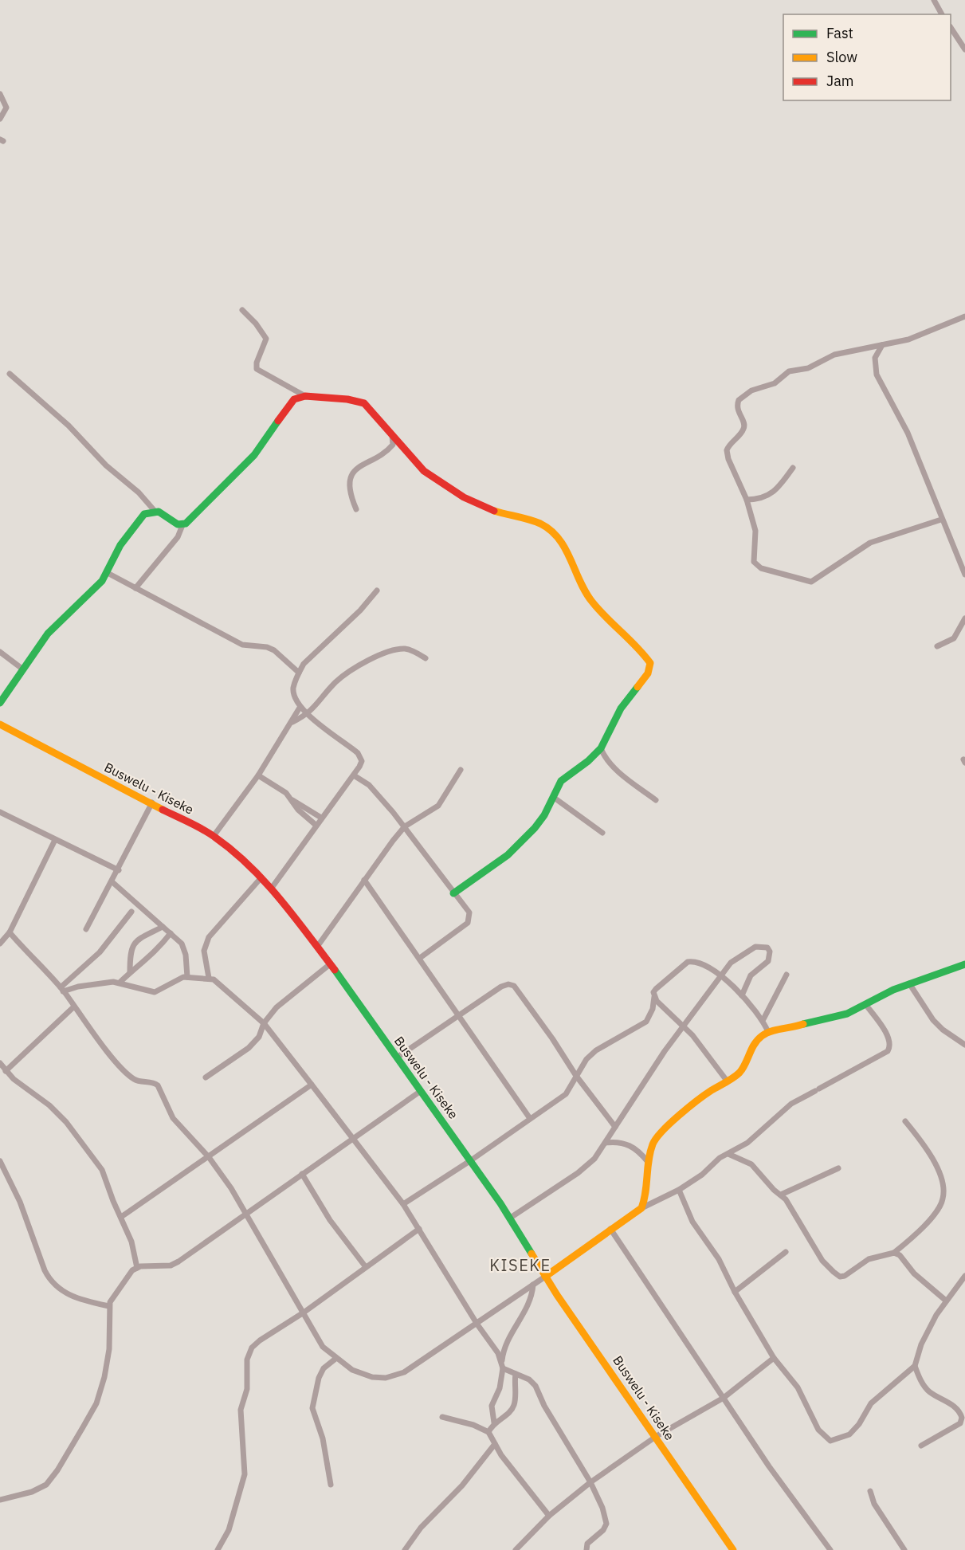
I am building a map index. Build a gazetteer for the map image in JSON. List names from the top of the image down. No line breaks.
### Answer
{"streets":{"street":["Buswelu - Kiseke"]},"districts":["KISEKE"],"legend":["Fast","Slow","Jam"]}
